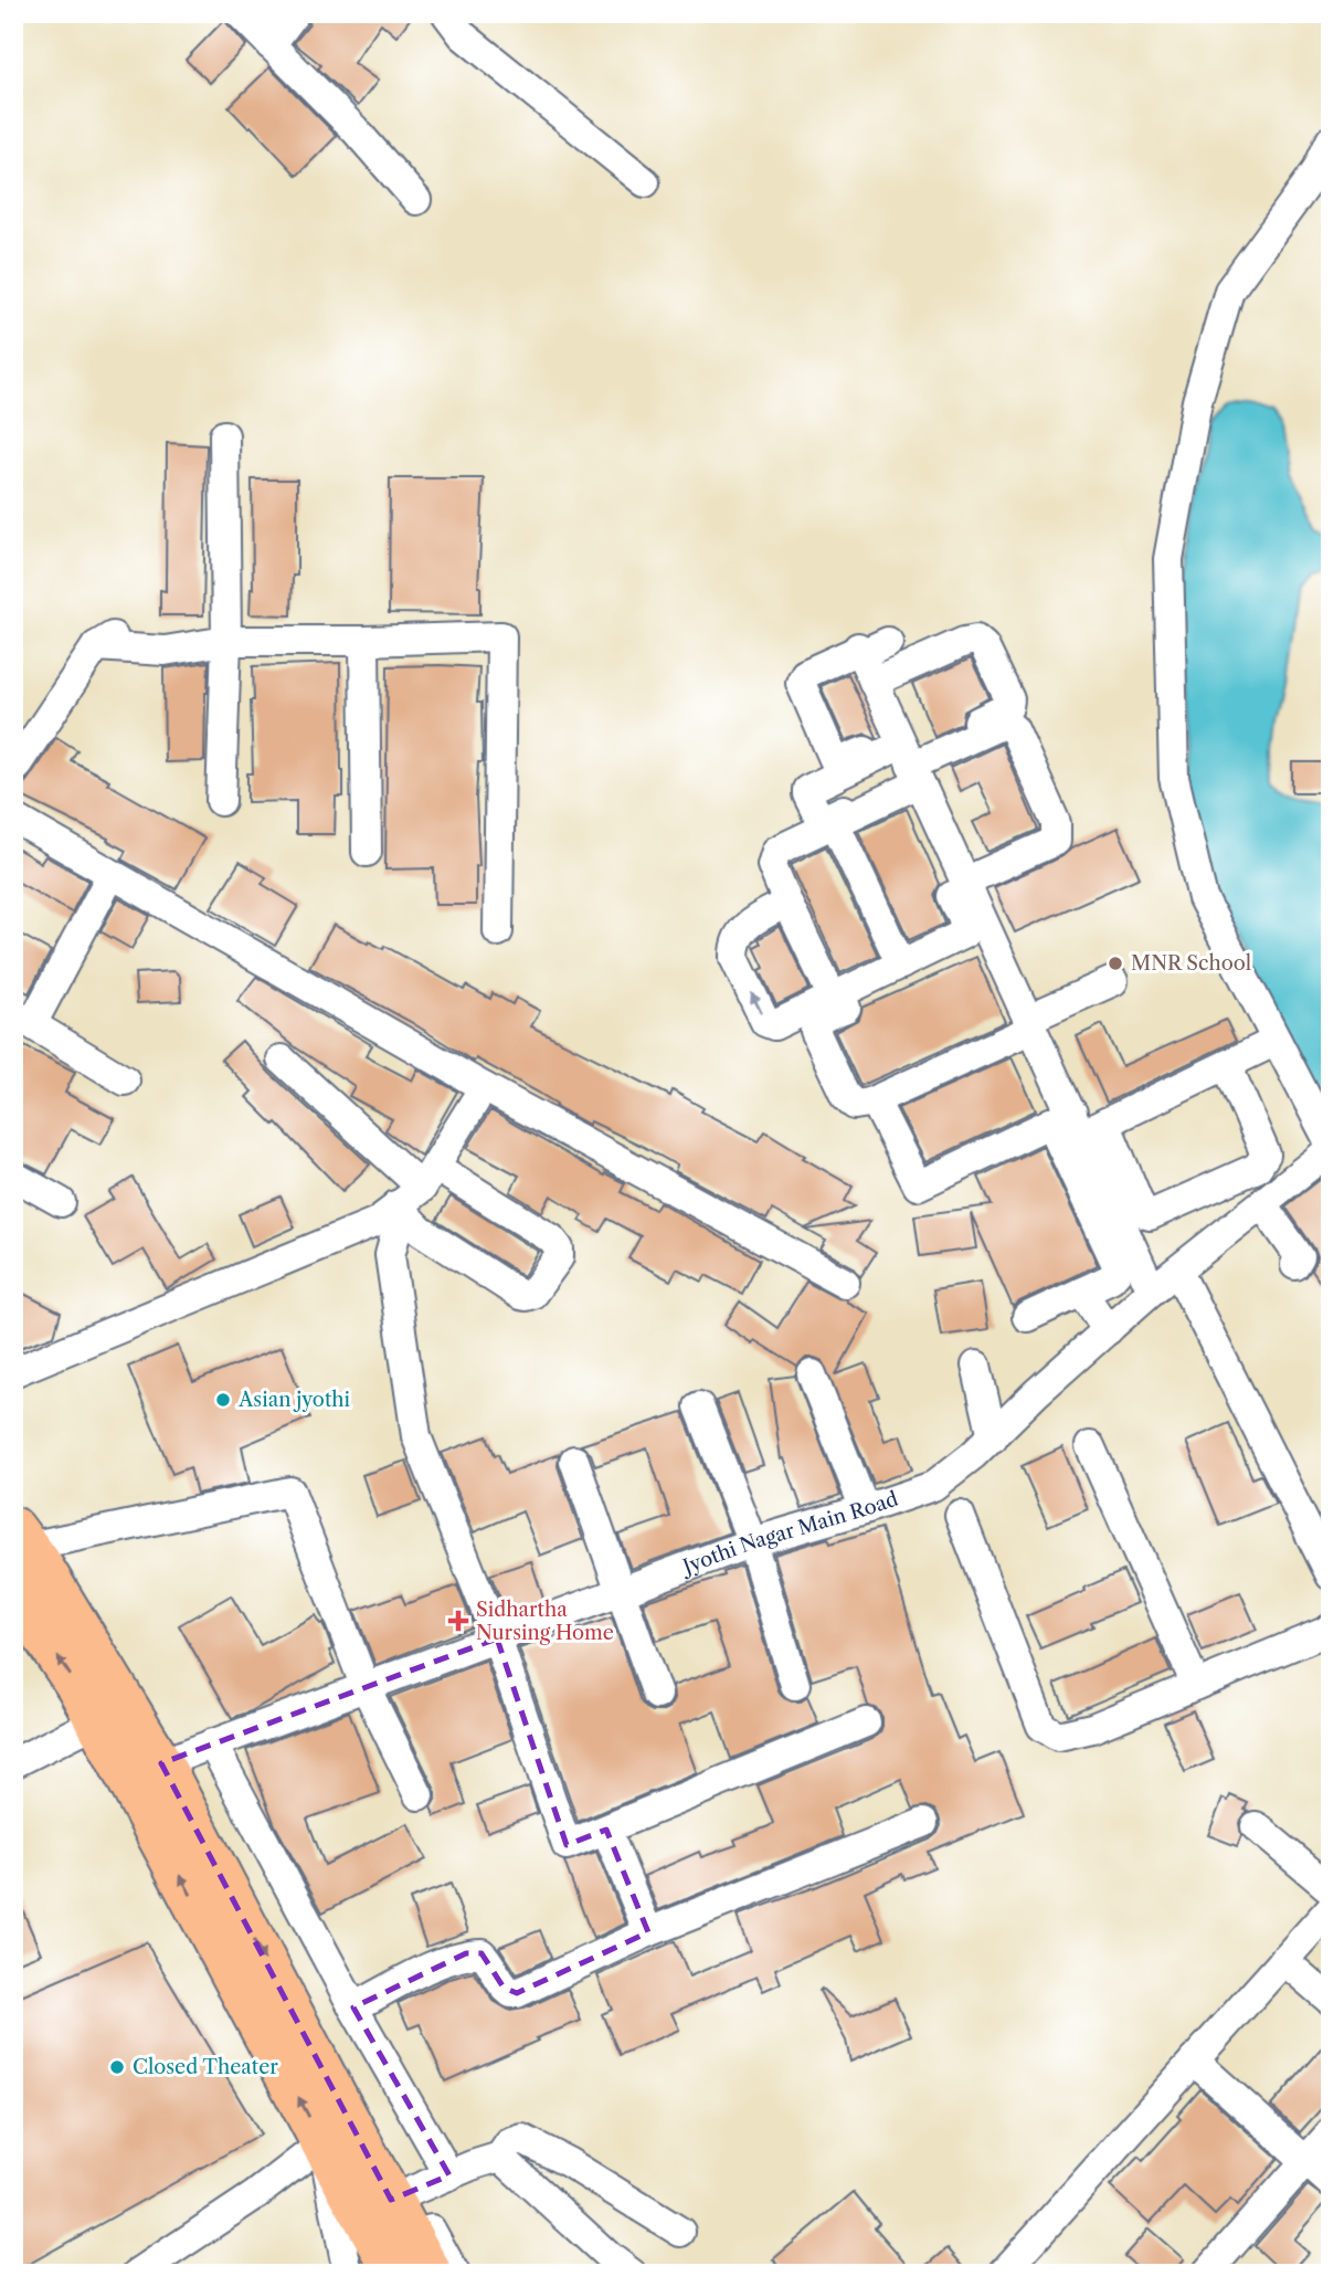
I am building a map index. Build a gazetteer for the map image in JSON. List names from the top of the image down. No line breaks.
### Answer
{"streets":{"street":["Jyothi Nagar Main Road"]},"places":{"other":["MNR School","Asian jyothi","Closed Theater"],"health":["Sidhartha Nursing Home"]}}
